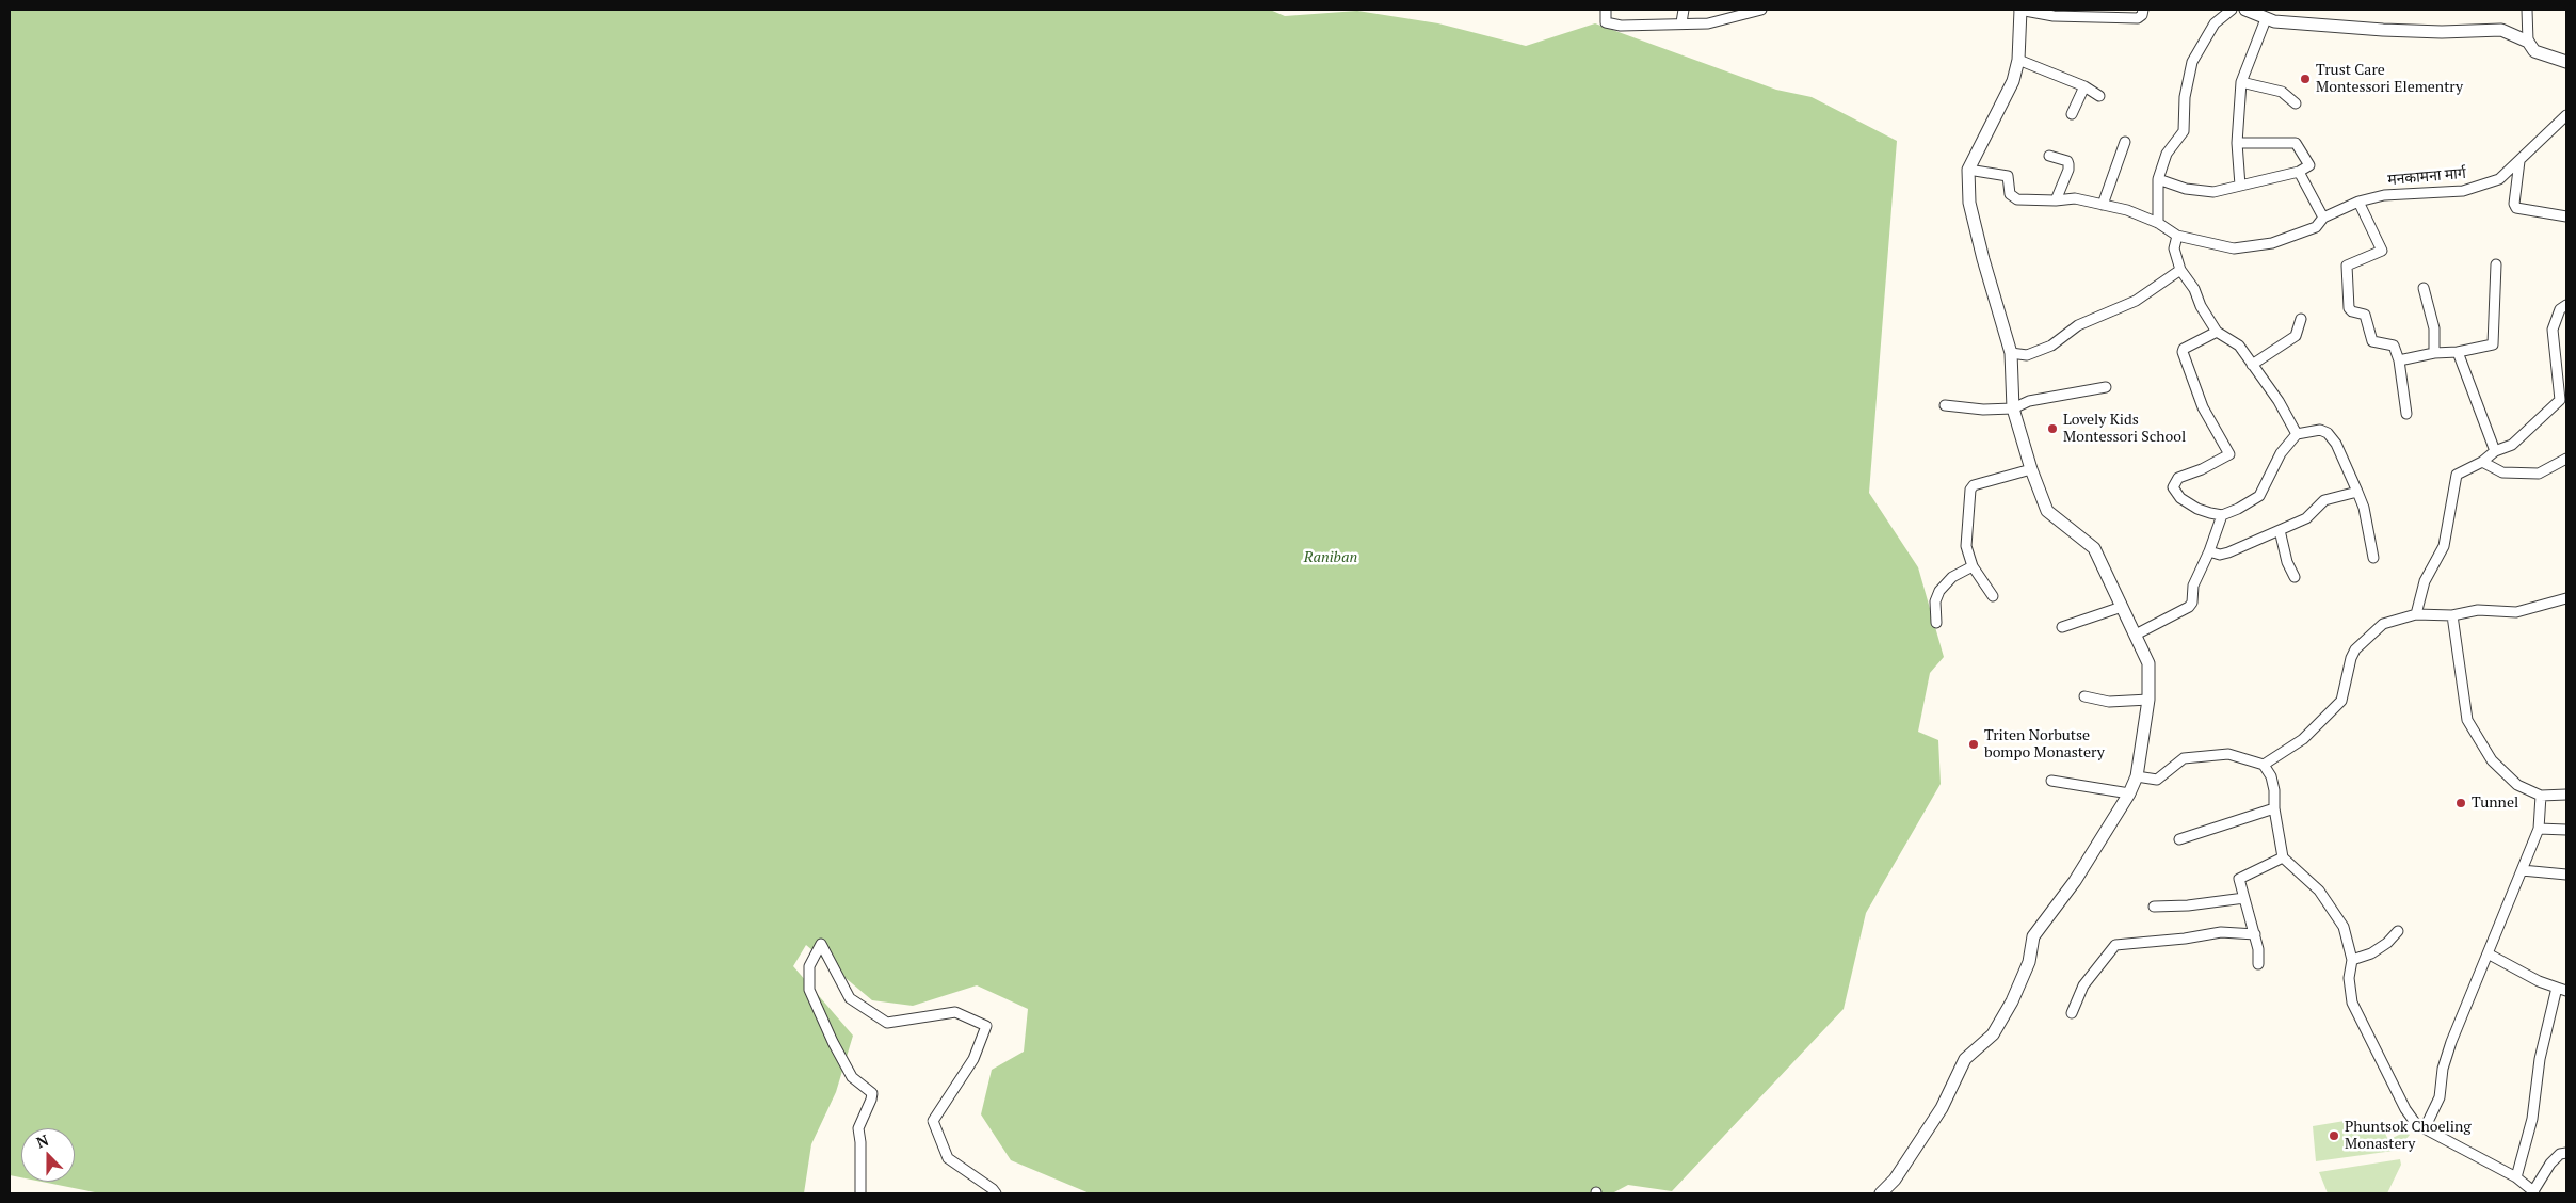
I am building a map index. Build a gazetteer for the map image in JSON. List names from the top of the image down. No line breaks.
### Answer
{"streets":{"street":["मनकामना मार्ग"]},"parks":["Raniban"],"places":["Trust Care Montessori Elementry","Lovely Kids Montessori School","Triten Norbutse bompo Monastery","Tunnel","Phuntsok Choeling Monastery"],"north":"top"}
